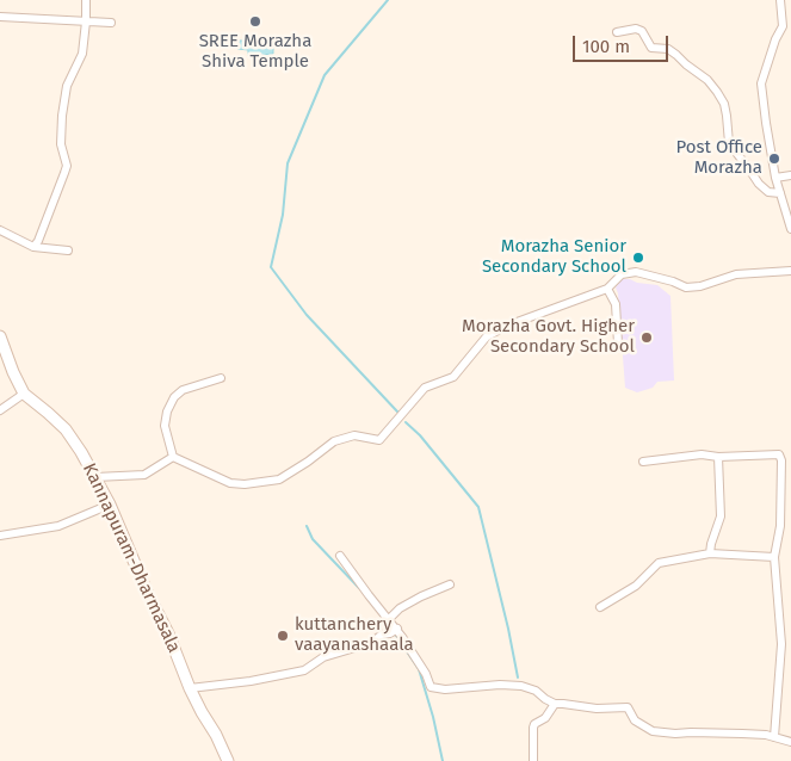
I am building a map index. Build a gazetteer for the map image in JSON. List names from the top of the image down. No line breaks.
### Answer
{"streets":{"main road":["Kannapuram-Dharmasala"]},"places":["SREE Morazha Shiva Temple","Post Office Morazha","Morazha Senior Secondary School","Morazha Govt. Higher Secondary School","kuttanchery vaayanashaala"],"scale_bar":"100 m"}
